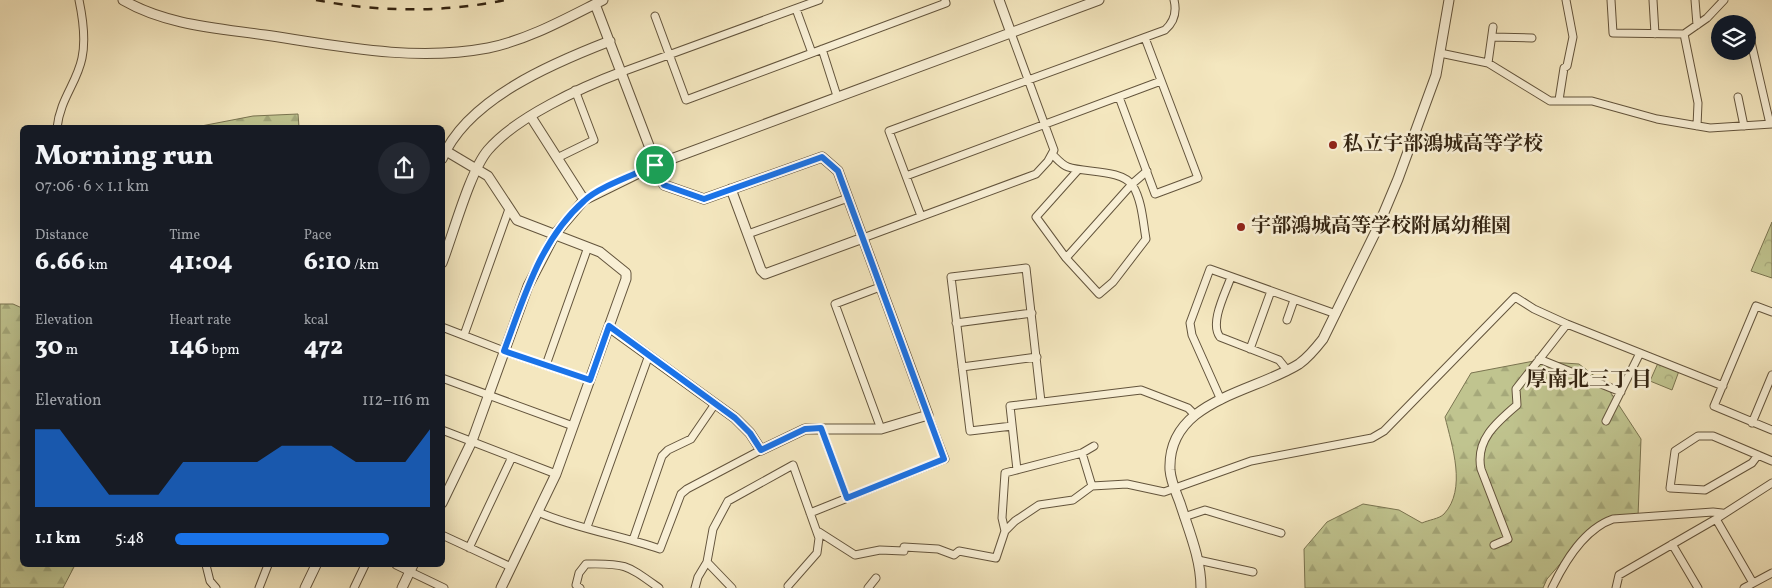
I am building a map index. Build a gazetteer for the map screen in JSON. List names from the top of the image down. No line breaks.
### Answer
{"districts":["厚南北三丁目"],"places":["私立宇部鴻城高等学校","宇部鴻城高等学校附属幼稚園"],"page":{"heading":["Morning run","07:06 · 6 × 1.1 km"],"stats":[["Distance","6.66 km"],["Time","41:04"],["Pace","6:10 /km"],["Elevation","30 m"],["Heart rate","146 bpm"],["kcal","472"]],"chart":["Elevation","112–116 m"],"list":[{"name":"1.1 km","note":"5:48"}]}}
